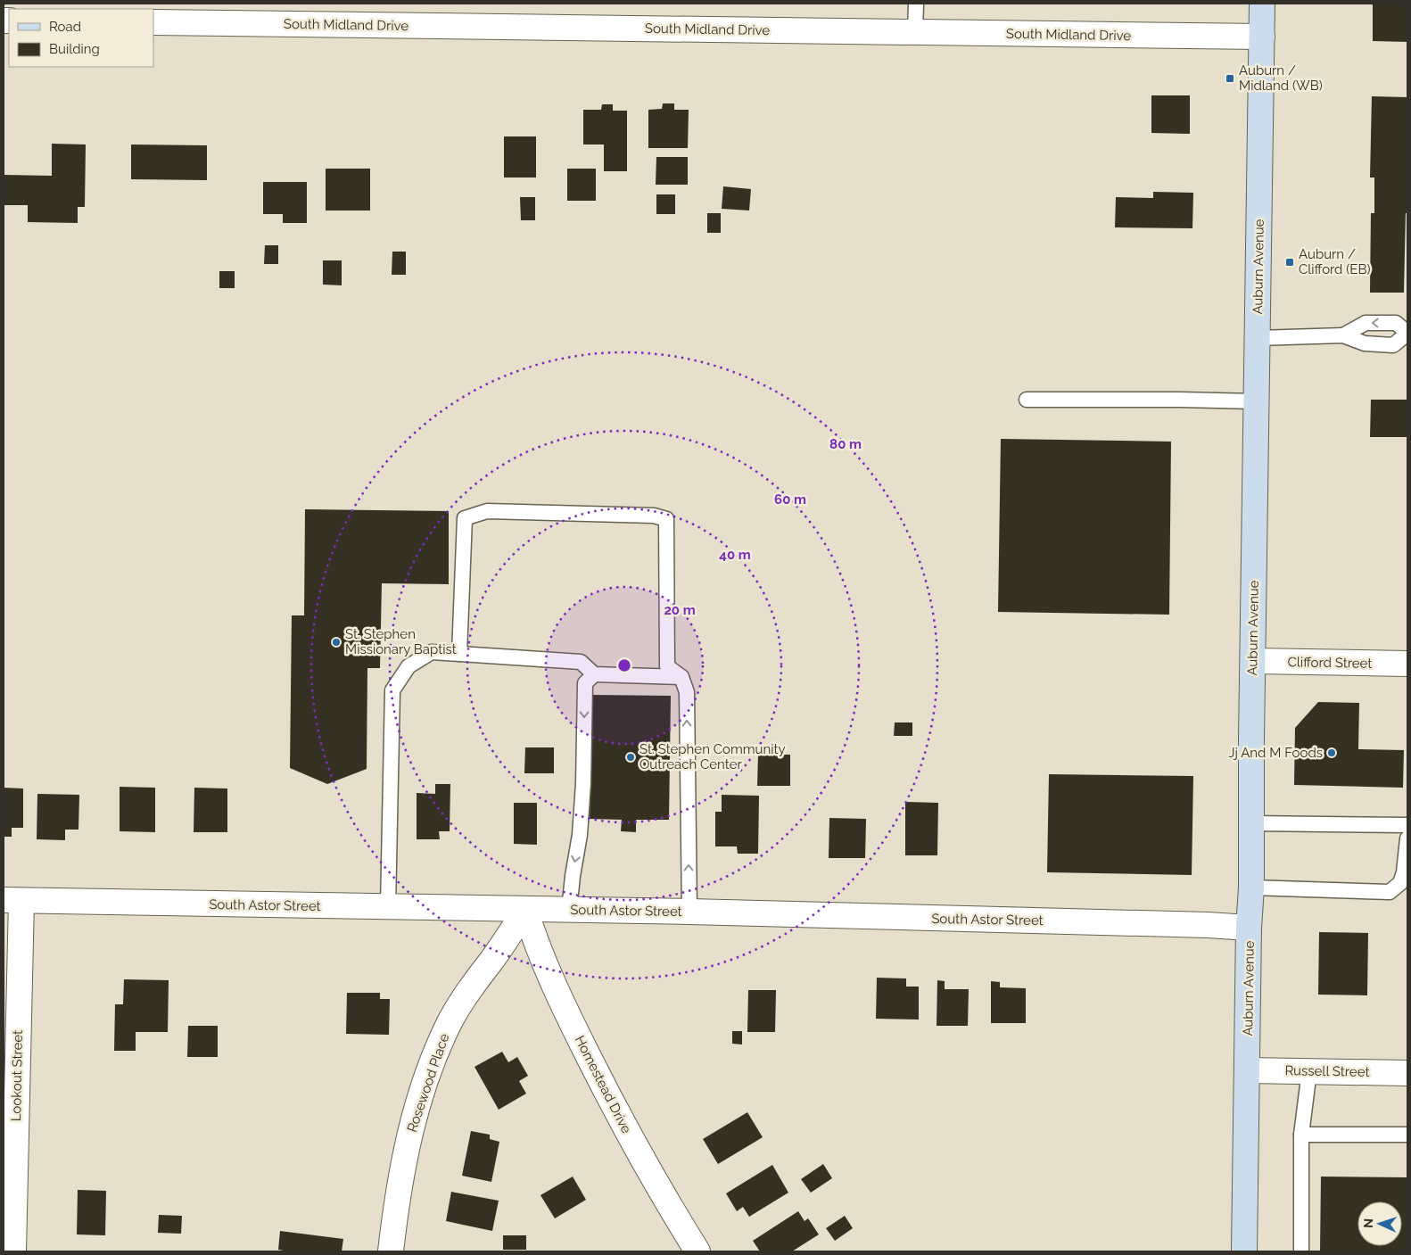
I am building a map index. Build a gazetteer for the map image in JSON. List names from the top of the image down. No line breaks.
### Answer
{"streets":{"main road":["Auburn Avenue"],"street":["South Midland Drive","Clifford Street","South Astor Street","Russell Street","Lookout Street","Rosewood Place","Homestead Drive"]},"crossings":[["South Midland Drive","Auburn Avenue"],["Auburn Avenue","Clifford Street"],["Auburn Avenue","South Astor Street"],["Auburn Avenue","Russell Street"],["South Astor Street","Lookout Street"],["South Astor Street","Rosewood Place"],["South Astor Street","Homestead Drive"],["Rosewood Place","Homestead Drive"]],"places":{"transit":["Auburn / Midland (WB)","Auburn / Clifford (EB)"],"other":["St. Stephen Missionary Baptist","Jj And M Foods","St. Stephen Community Outreach Center"]},"legend":["Road","Building"],"north":"left","rings":["80 m","60 m","40 m","20 m"]}
